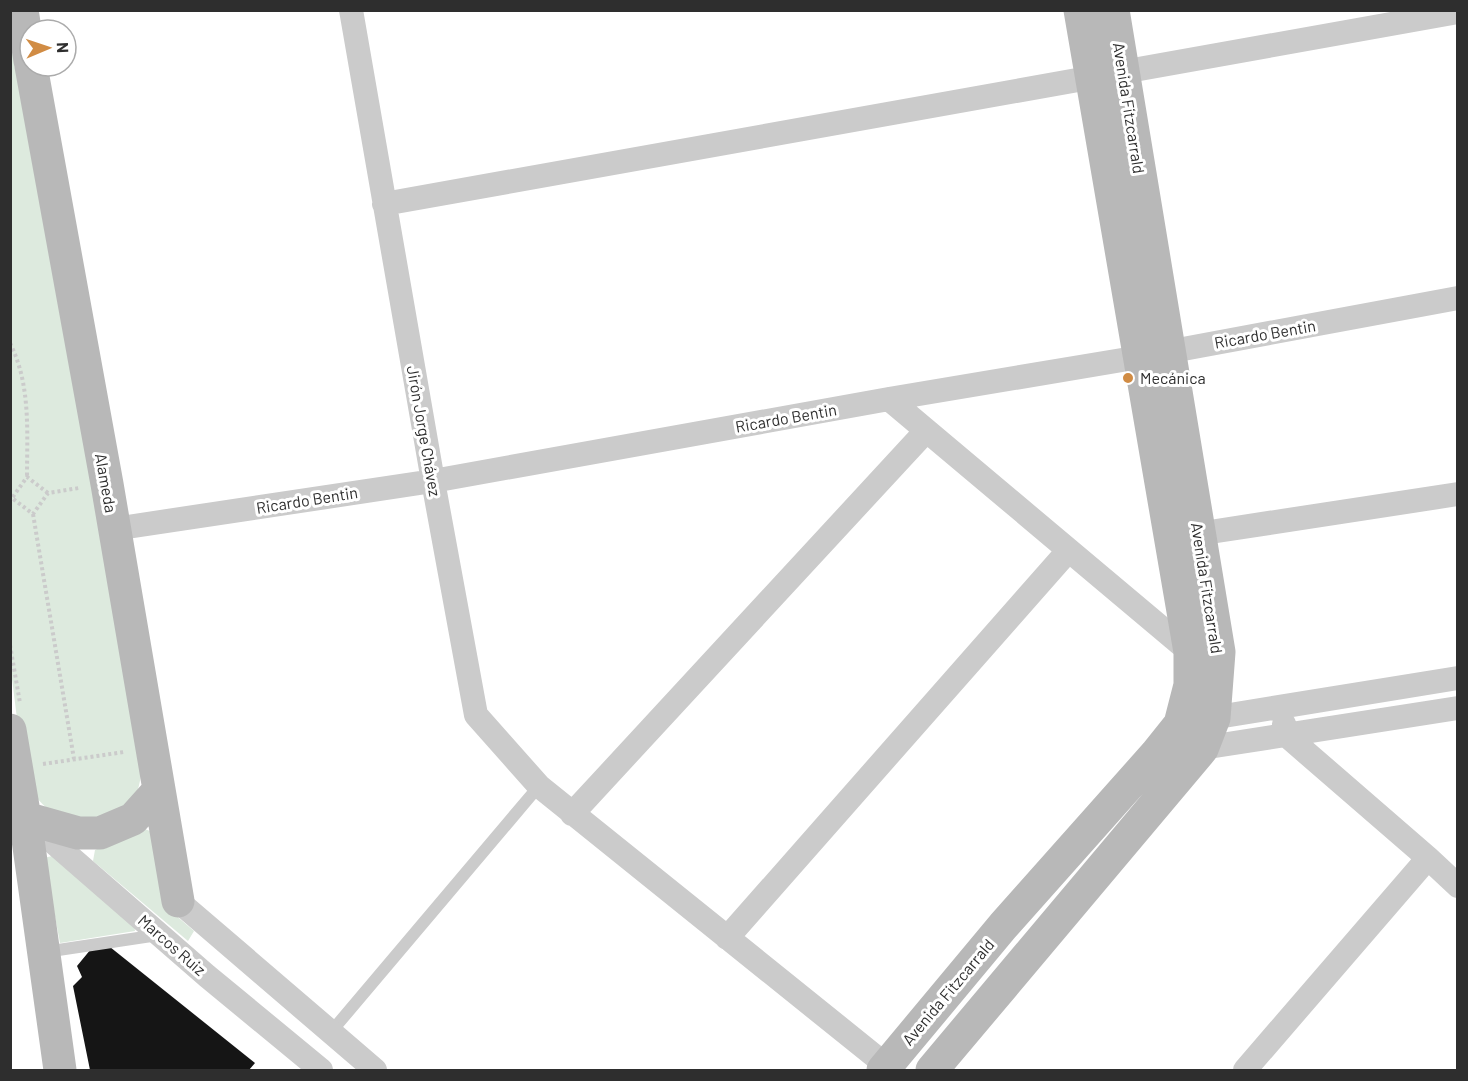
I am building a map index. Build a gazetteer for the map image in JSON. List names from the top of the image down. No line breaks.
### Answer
{"streets":{"street":["Avenida Fitzcarrald","Ricardo Bentin","Jirón Jorge Chávez","Alameda","Marcos Ruiz"]},"crossings":[["Avenida Fitzcarrald","Ricardo Bentin"],["Avenida Fitzcarrald","Jirón Jorge Chávez"],["Ricardo Bentin","Jirón Jorge Chávez"],["Ricardo Bentin","Alameda"]],"places":["Mecánica"],"north":"right"}
